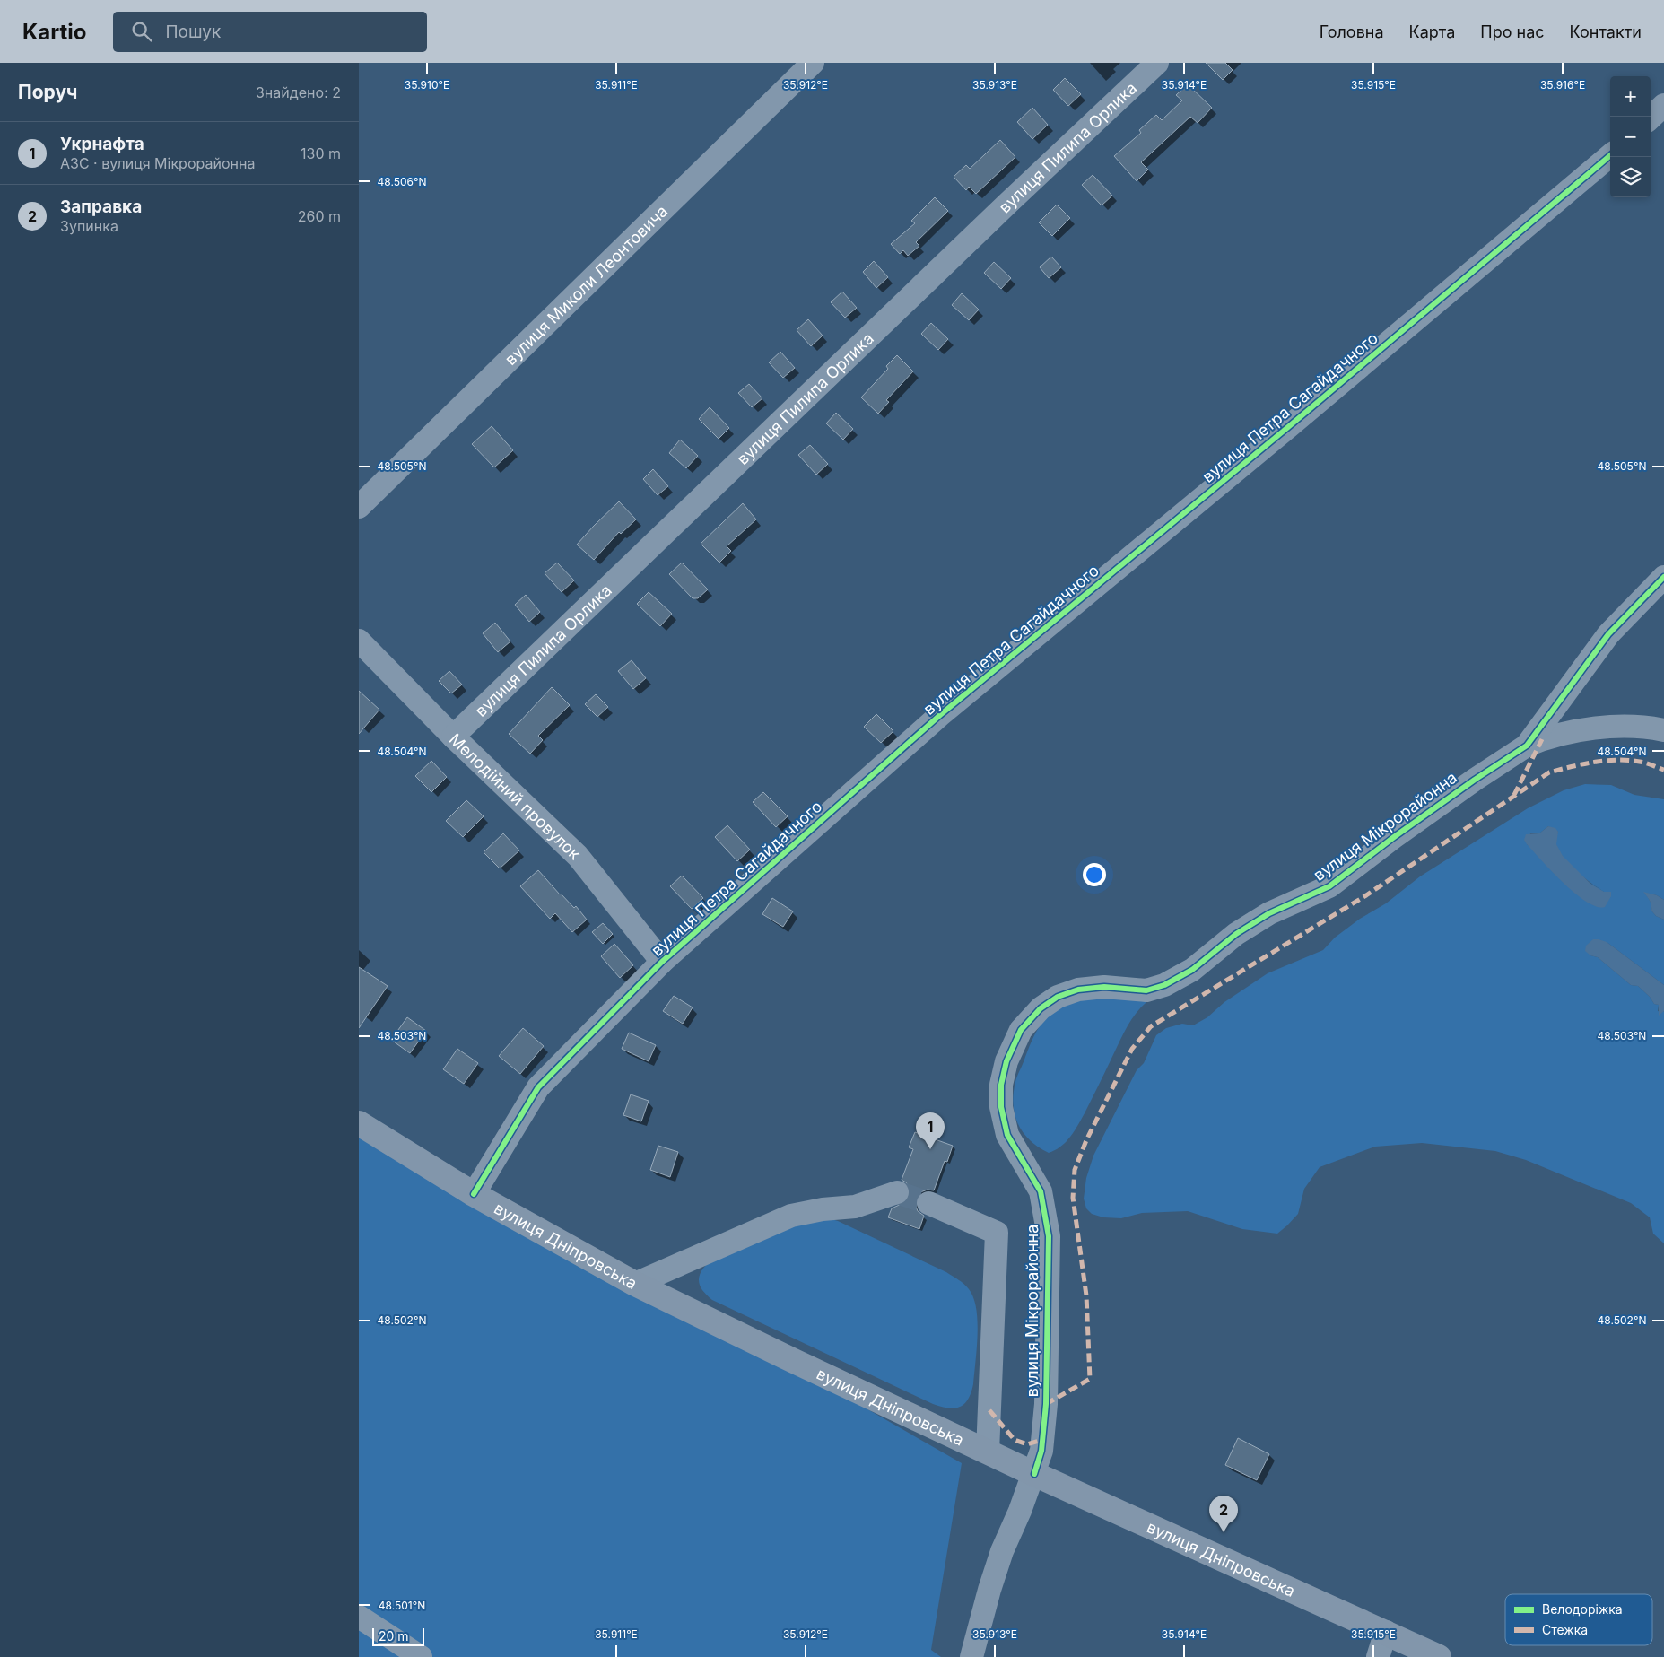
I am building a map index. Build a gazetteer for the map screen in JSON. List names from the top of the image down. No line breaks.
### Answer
{"streets":{"highway":["вулиця Дніпровська"],"street":["вулиця Пилипа Орлика","вулиця Миколи Леонтовича","вулиця Петра Сагайдачного","Мелодійний провулок","вулиця Мікрорайонна"]},"crossings":[["вулиця Пилипа Орлика","Мелодійний провулок"],["вулиця Петра Сагайдачного","Мелодійний провулок"],["вулиця Петра Сагайдачного","вулиця Дніпровська"],["вулиця Мікрорайонна","вулиця Дніпровська"]],"legend":["Велодоріжка","Стежка"],"scale_bar":"20 m","page":{"header":"Kartio","search":"Пошук","nav":["Головна","Карта","Про нас","Контакти"],"heading":["Поруч","Знайдено: 2"],"map_buttons":["+","−"],"list":[{"mark":"1","name":"Укрнафта","note":"АЗС · вулиця Мікрорайонна","value":"130 m"},{"mark":"2","name":"Заправка","note":"Зупинка","value":"260 m"}],"pins":["1","2"],"scale":"20 m"},"coordinates":["35.910°E","35.911°E","35.912°E","35.913°E","35.914°E","35.915°E","35.916°E","48.506°N","48.505°N","48.504°N","48.503°N","48.502°N","48.501°N"]}
